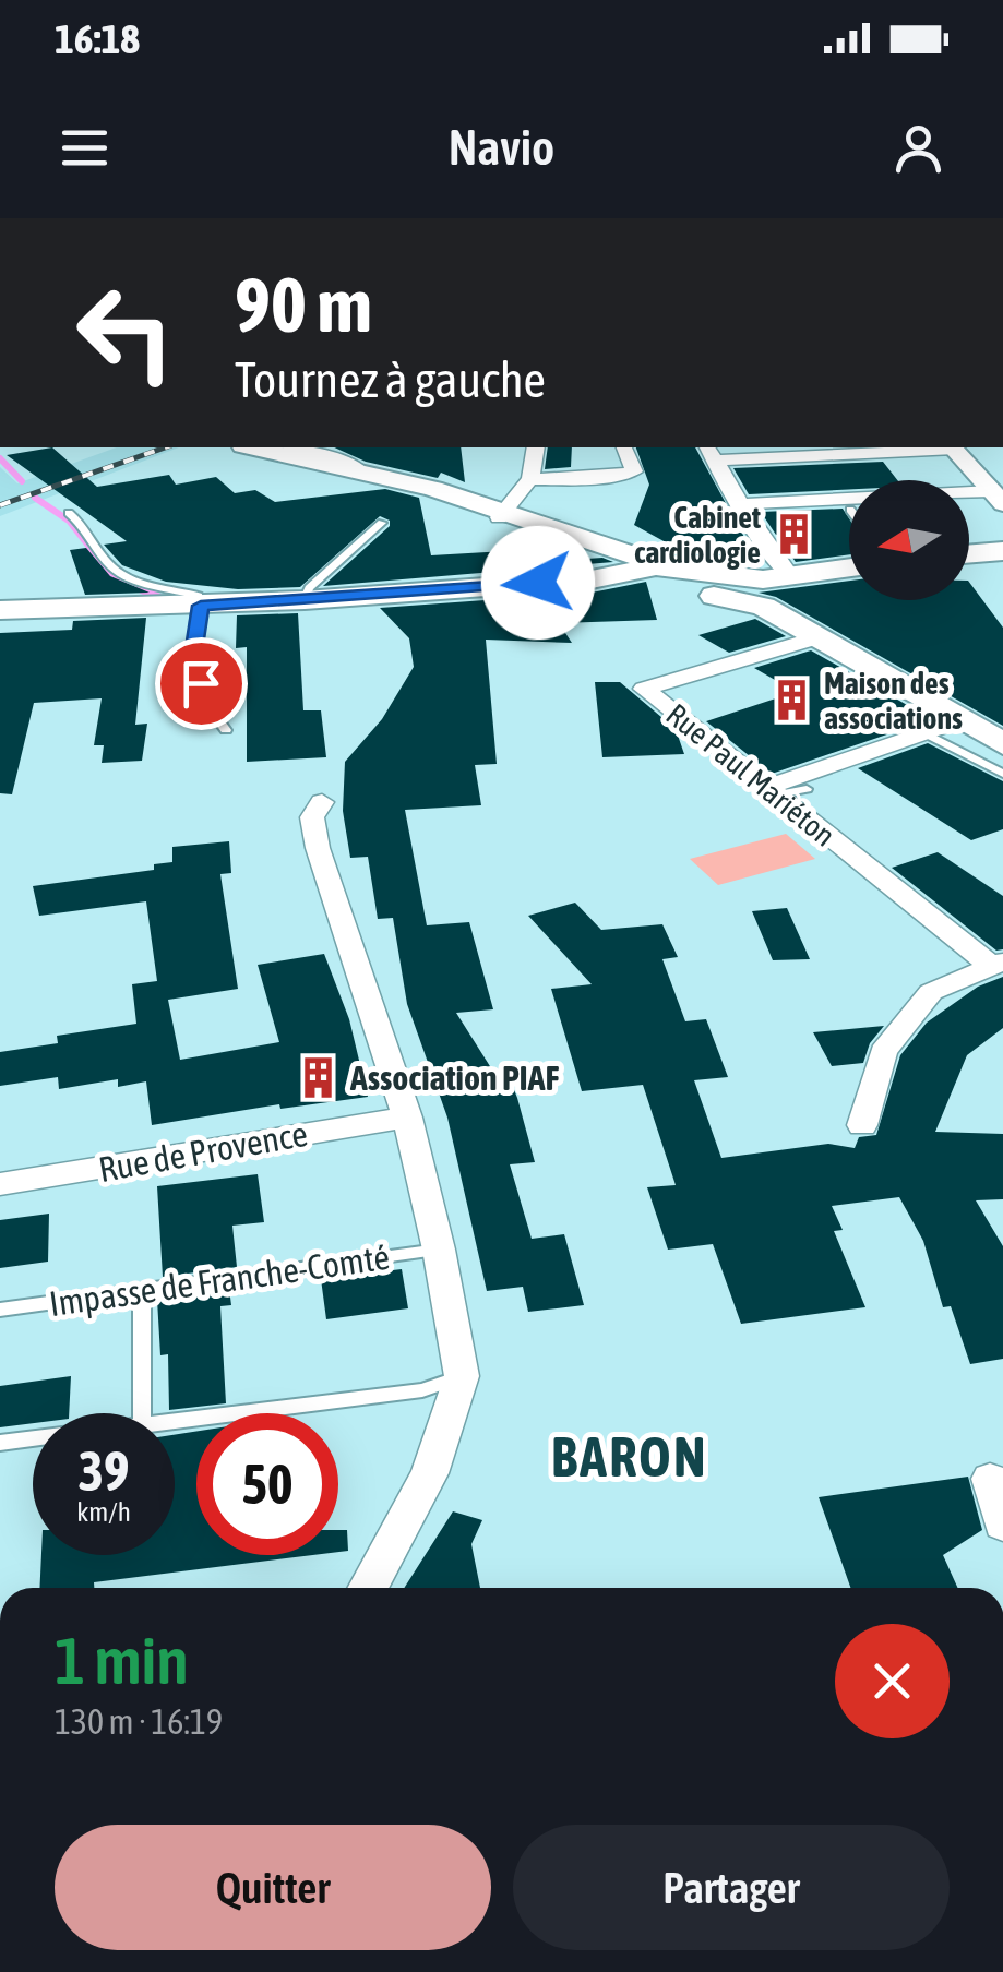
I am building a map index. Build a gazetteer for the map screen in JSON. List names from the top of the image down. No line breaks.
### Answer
{"streets":{"street":["Rue Paul Mariéton","Rue de Provence"],"lane":["Impasse de Franche-Comté"]},"districts":["BARON"],"places":{"building":["Cabinet cardiologie","Maison des associations","Association PIAF"]},"north":"left","page":{"status":"16:18","header":"Navio","turn":["90 m","Tournez à gauche"],"speed":"39 km/h","limit":"50","heading":["1 min","130 m · 16:19"],"buttons":["Quitter","Partager"]}}
